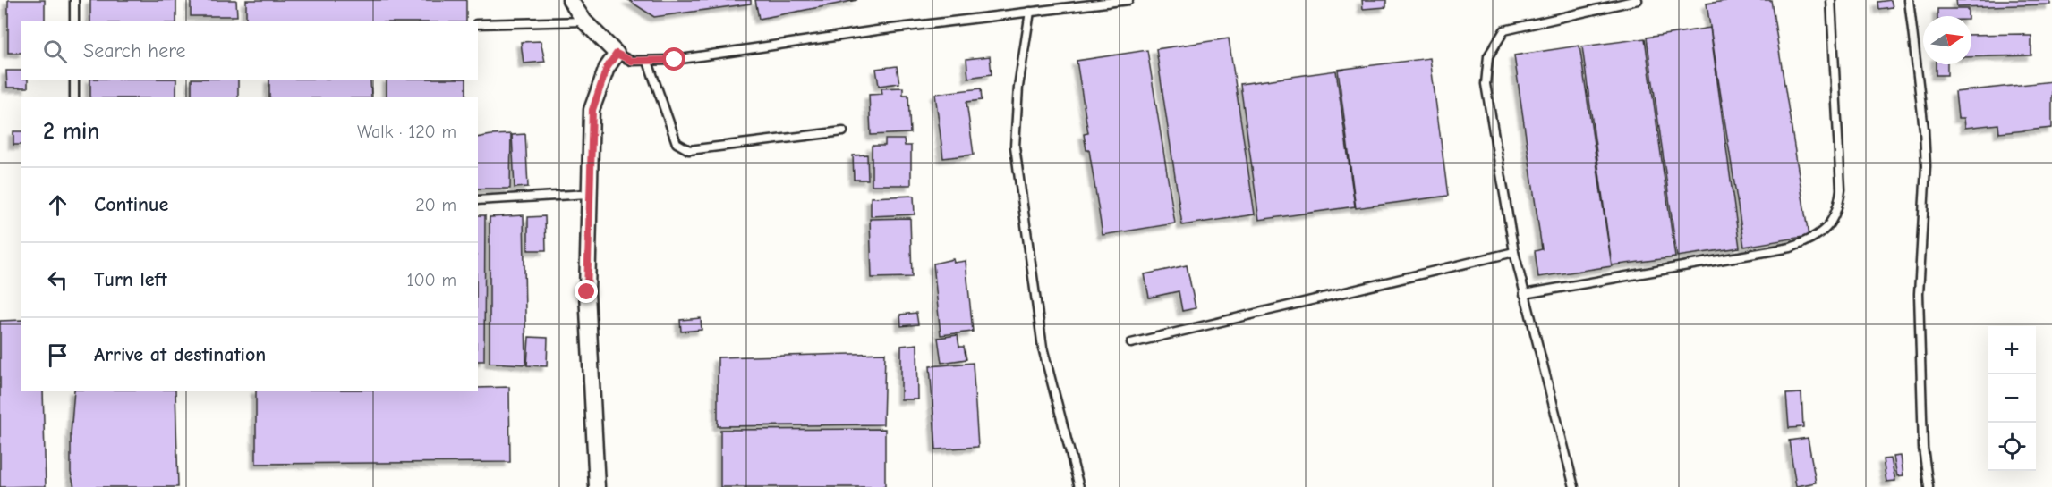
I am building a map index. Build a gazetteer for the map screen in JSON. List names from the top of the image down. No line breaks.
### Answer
{"north":"right","page":{"search":"Search here","heading":["2 min","Walk · 120 m"],"list":[["Continue","20 m"],["Turn left","100 m"],"Arrive at destination"],"map_buttons":["+","−"]}}
